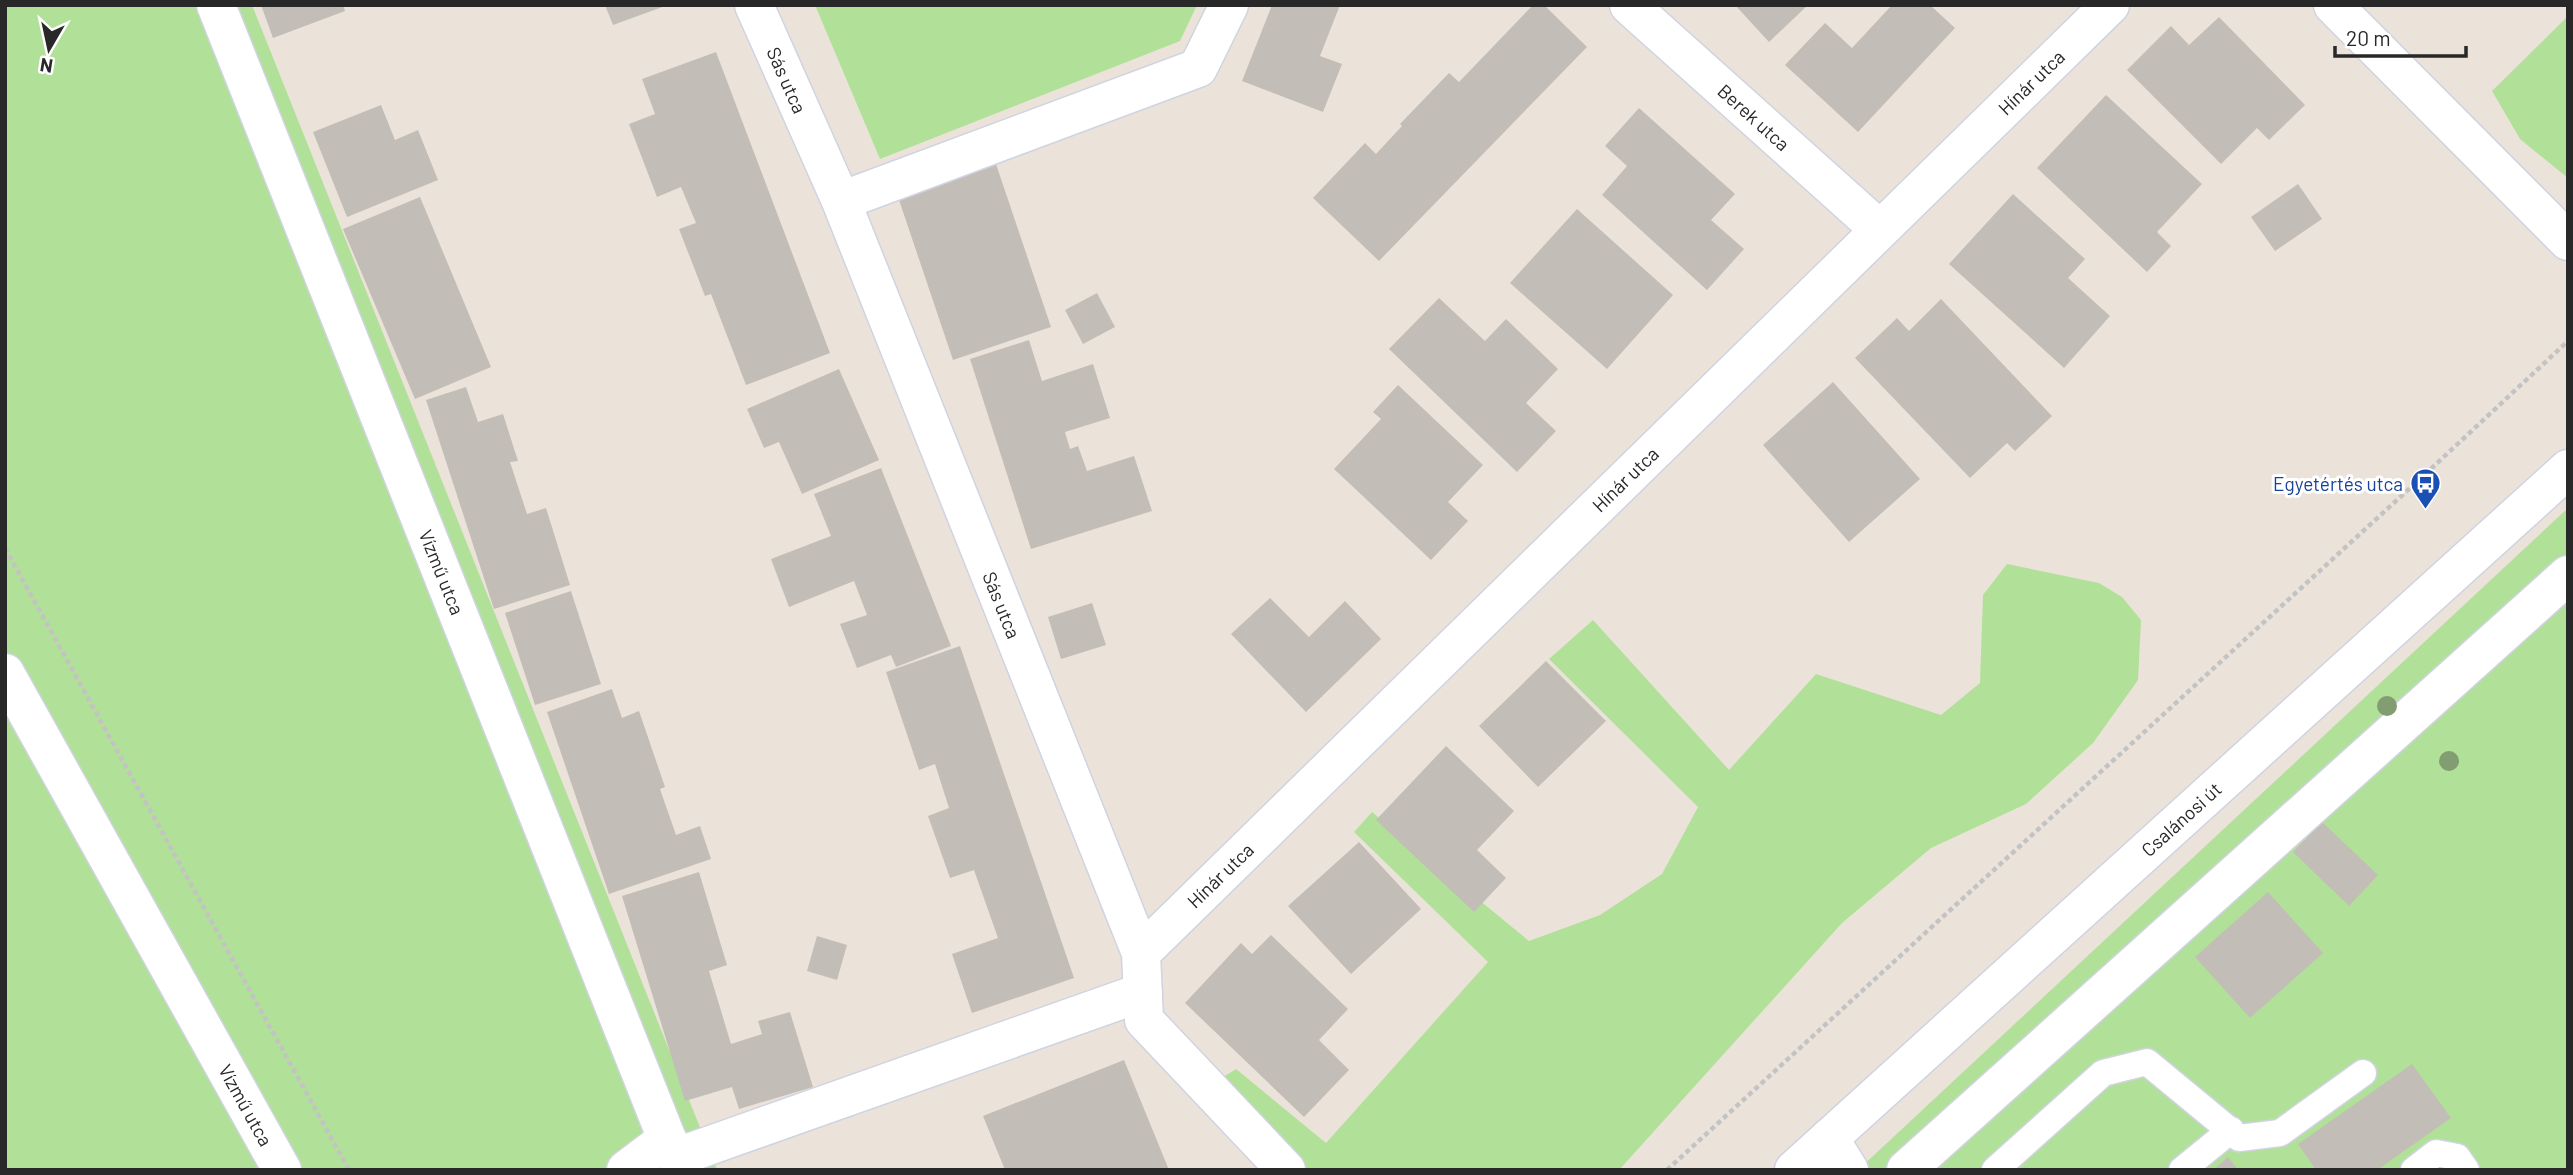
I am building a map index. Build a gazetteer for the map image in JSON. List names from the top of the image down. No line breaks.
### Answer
{"streets":{"street":["Sás utca","Hínár utca","Berek utca","Vízmű utca","Csalánosi út"]},"crossings":[["Sás utca","Hínár utca"],["Hínár utca","Berek utca"]],"places":{"bus stop":["Egyetértés utca"]},"scale_bar":"20 m","north":"bottom"}
